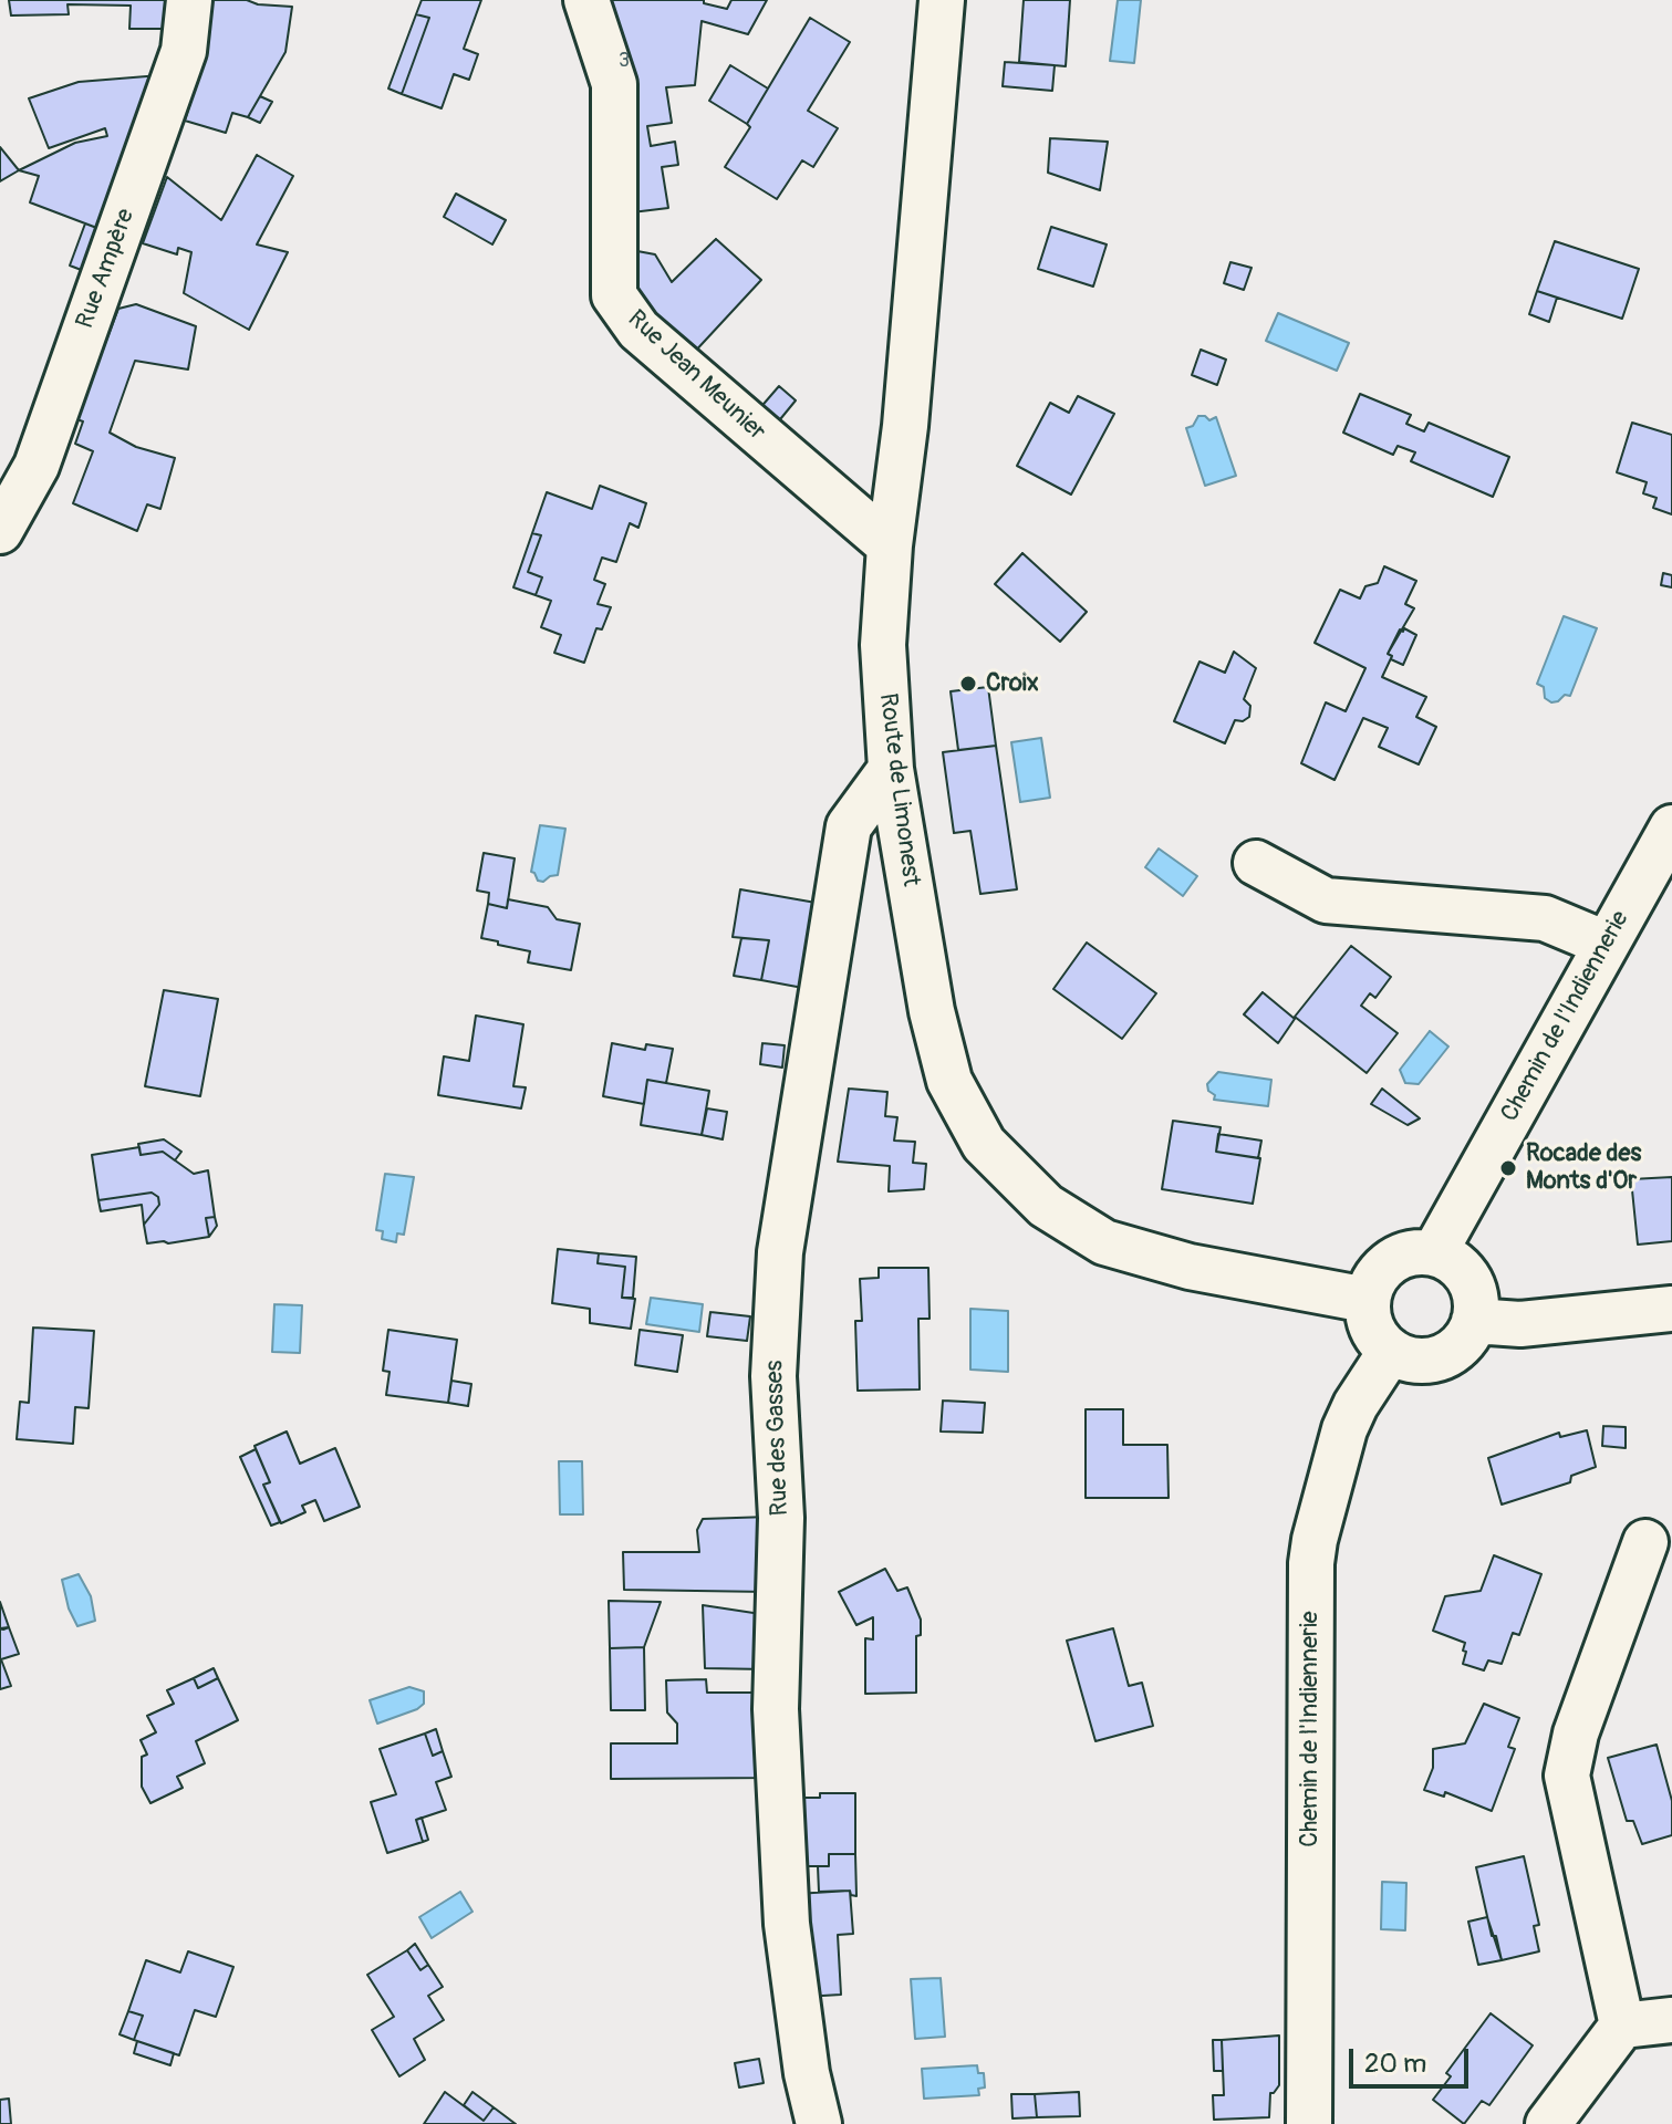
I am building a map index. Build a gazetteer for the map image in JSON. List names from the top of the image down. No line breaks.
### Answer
{"streets":{"street":["Rue Ampère","Rue Jean Meunier","Route de Limonest","Chemin de l'Indiennerie","Rue des Gasses"]},"crossings":[["Rue Jean Meunier","Route de Limonest"],["Route de Limonest","Chemin de l'Indiennerie"],["Route de Limonest","Rue des Gasses"]],"places":["Croix","Rocade des Monts d'Or"],"house_numbers":["3"],"scale_bar":"20 m"}
